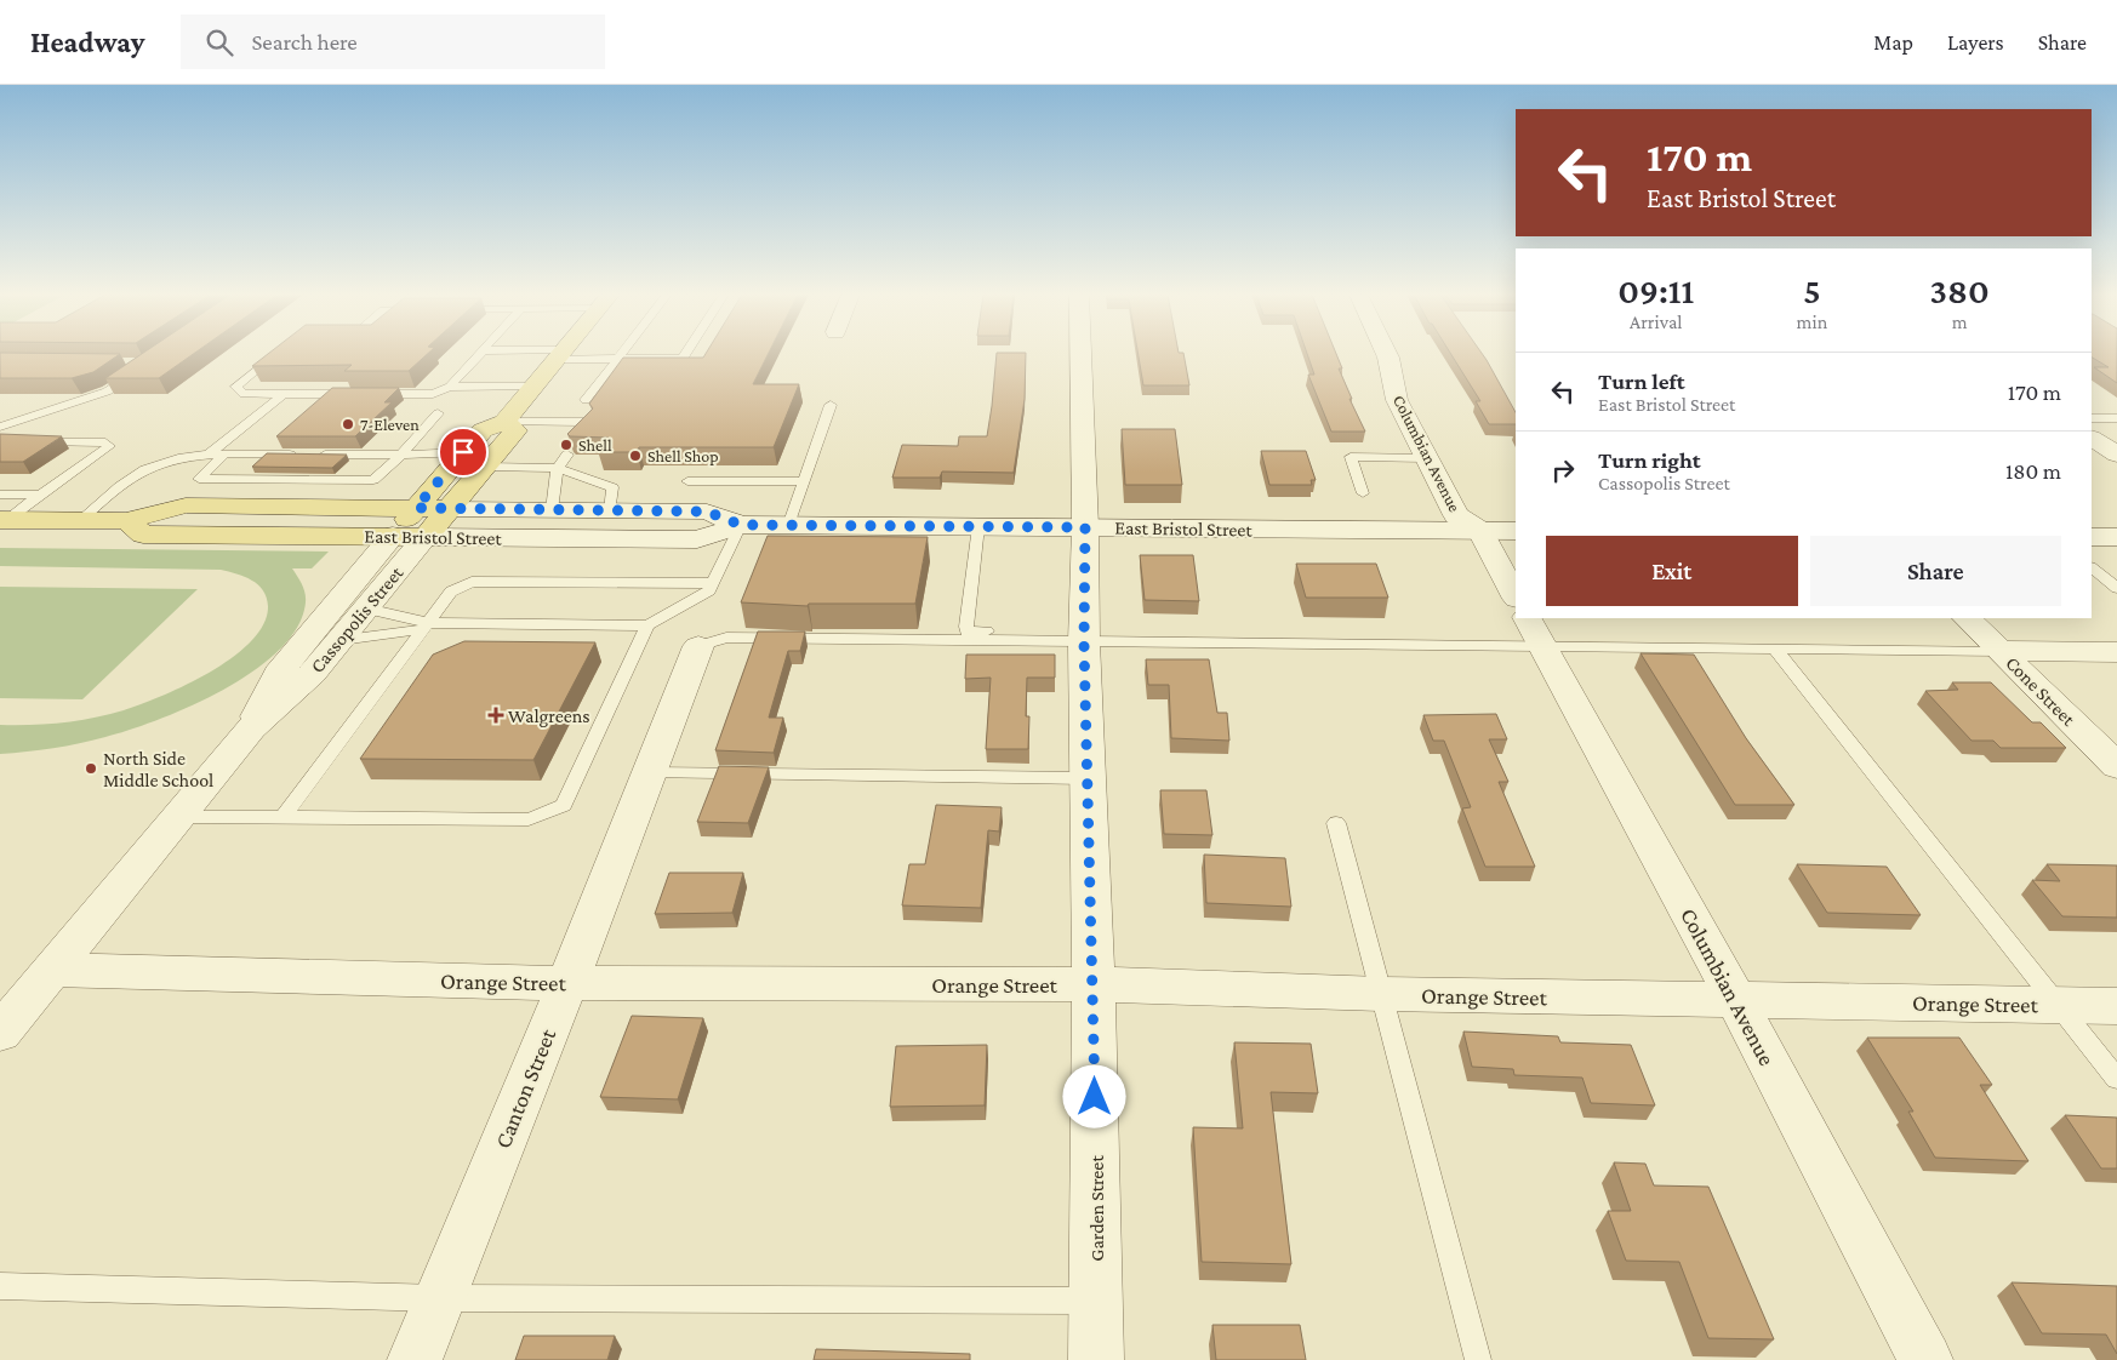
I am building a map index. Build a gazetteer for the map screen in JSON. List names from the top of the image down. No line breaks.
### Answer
{"streets":{"main road":["East Bristol Street","Cassopolis Street"],"street":["Columbian Avenue","Cone Street","Orange Street","Canton Street","Garden Street"]},"crossings":[["Columbian Avenue","East Bristol Street"],["Columbian Avenue","Orange Street"],["East Bristol Street","Cassopolis Street"],["East Bristol Street","Garden Street"],["Cassopolis Street","Orange Street"],["Orange Street","Canton Street"],["Orange Street","Garden Street"]],"places":{"other":["7-Eleven","Shell","Shell Shop","North Side Middle School"],"health":["Walgreens"]},"page":{"header":"Headway","search":"Search here","nav":["Map","Layers","Share"],"turn":["170 m","East Bristol Street"],"eta":["09:11","Arrival","5","min","380","m"],"list":[{"name":"Turn left","note":"East Bristol Street","value":"170 m"},{"name":"Turn right","note":"Cassopolis Street","value":"180 m"}],"buttons":["Exit","Share"]}}
